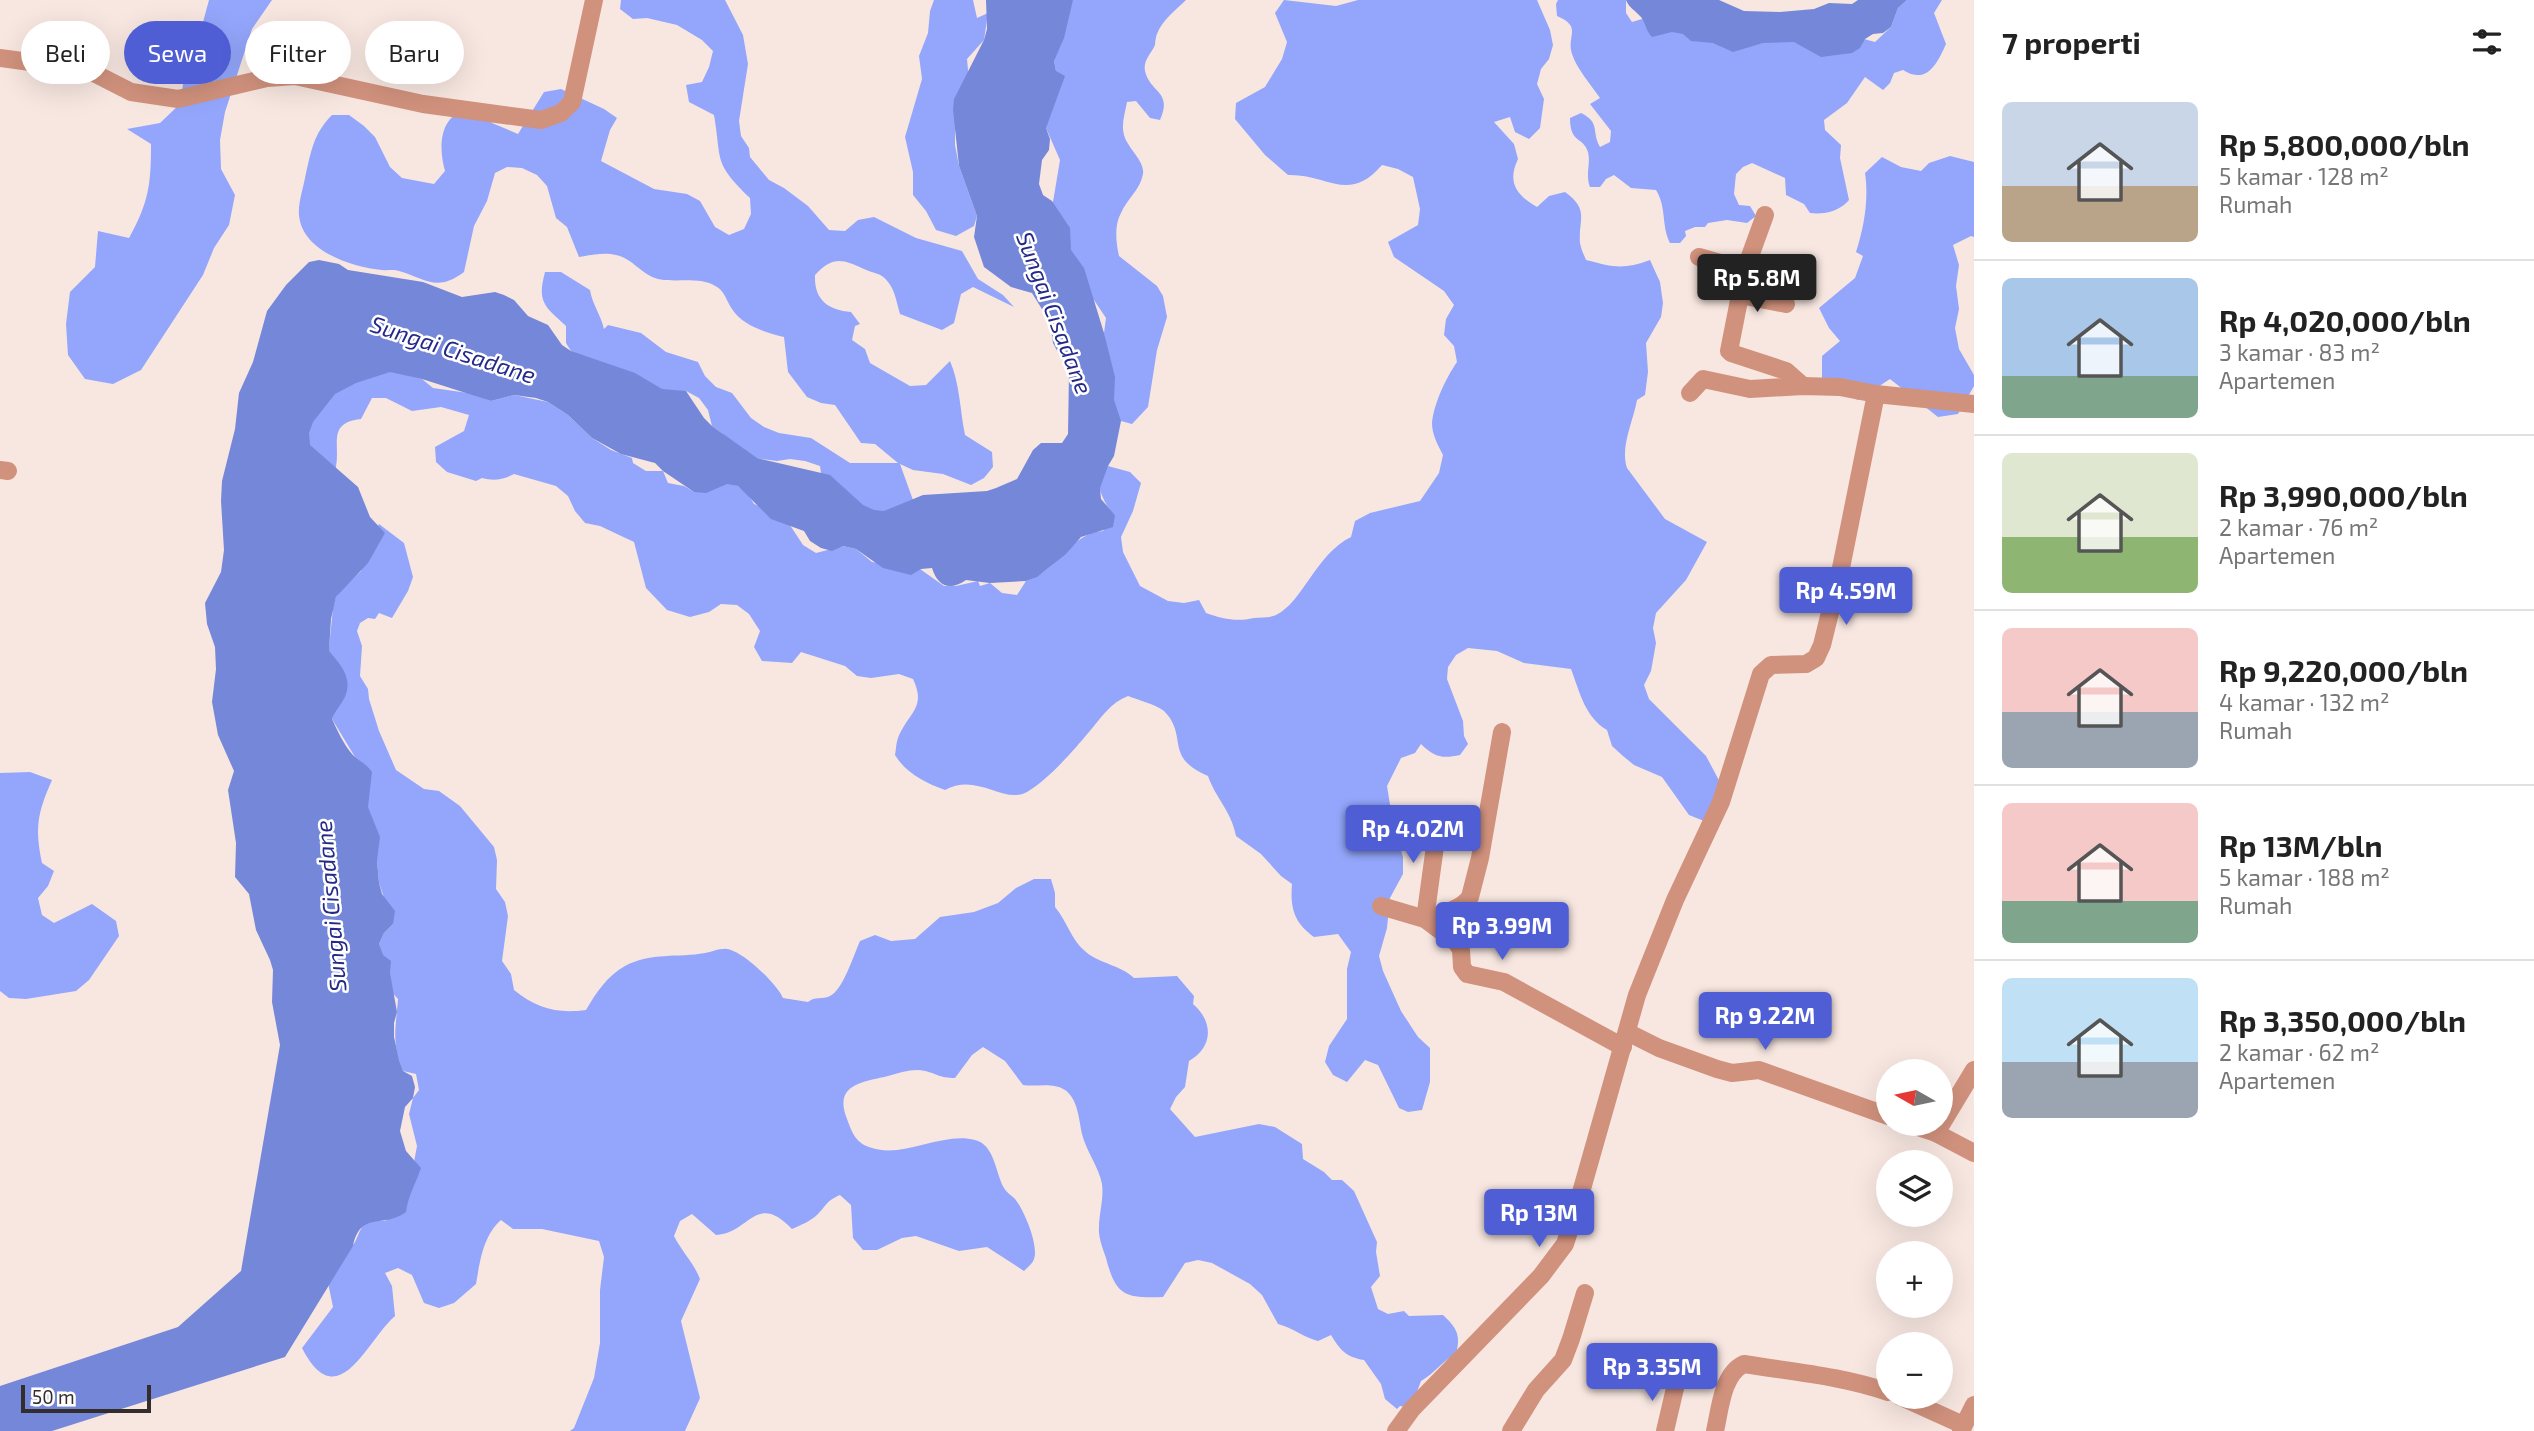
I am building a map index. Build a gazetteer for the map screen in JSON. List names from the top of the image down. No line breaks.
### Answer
{"water":["Sungai Cisadane"],"scale_bar":"50 m","north":"left","page":{"heading":"7 properti","chip":["Beli","Sewa","Filter","Baru"],"list":[{"name":"Rp 5,800,000/bln","note":"5 kamar · 128 m² · Rumah"},{"name":"Rp 4,020,000/bln","note":"3 kamar · 83 m² · Apartemen"},{"name":"Rp 3,990,000/bln","note":"2 kamar · 76 m² · Apartemen"},{"name":"Rp 9,220,000/bln","note":"4 kamar · 132 m² · Rumah"},{"name":"Rp 13M/bln","note":"5 kamar · 188 m² · Rumah"},{"name":"Rp 3,350,000/bln","note":"2 kamar · 62 m² · Apartemen"}],"price":["Rp 5.8M","Rp 4.59M","Rp 4.02M","Rp 3.99M","Rp 9.22M","Rp 13M","Rp 3.35M"],"map_buttons":["+","−"],"scale":"50 m"}}
